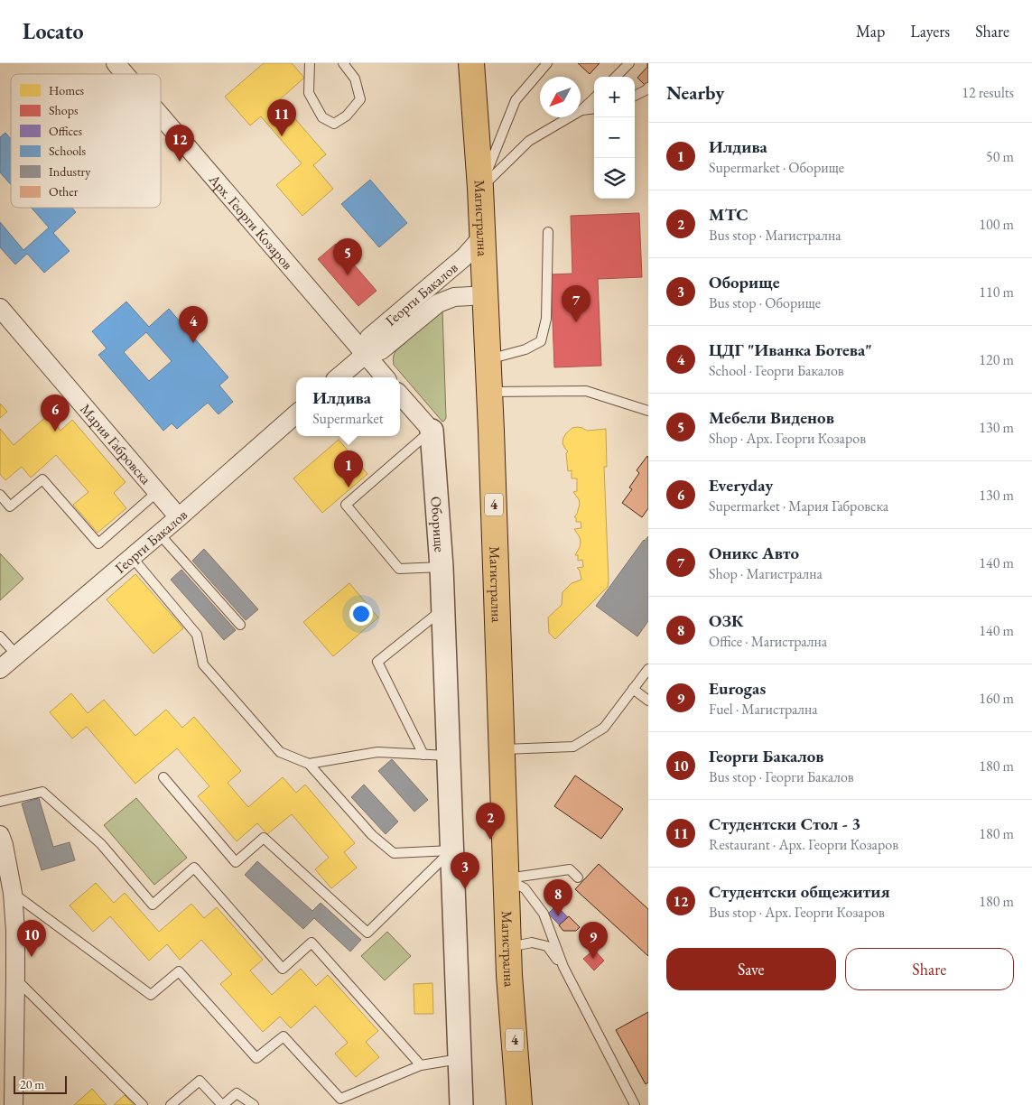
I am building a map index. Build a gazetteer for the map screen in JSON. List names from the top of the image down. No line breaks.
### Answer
{"streets":{"main road":["Магистрална","4"],"street":["Арх. Георги Козаров","Георги Бакалов","Мария Габровска","Оборище"]},"crossings":[["Магистрална","Георги Бакалов"],["Магистрална","4"],["Арх. Георги Козаров","Георги Бакалов"],["Георги Бакалов","Мария Габровска"]],"legend":["Homes","Shops","Offices","Schools","Industry","Other"],"scale_bar":"20 m","north":"bottom left","page":{"header":"Locato","nav":["Map","Layers","Share"],"heading":["Nearby","12 results"],"map_buttons":["+","−"],"pins":["11","12","5","7","4","6","1","2","3","8","10","9"],"list":[{"mark":"1","name":"Илдива","note":"Supermarket · Оборище","value":"50 m"},{"mark":"2","name":"МТС","note":"Bus stop · Магистрална","value":"100 m"},{"mark":"3","name":"Оборище","note":"Bus stop · Оборище","value":"110 m"},{"mark":"4","name":"ЦДГ \"Иванка Ботева\"","note":"School · Георги Бакалов","value":"120 m"},{"mark":"5","name":"Мебели Виденов","note":"Shop · Арх. Георги Козаров","value":"130 m"},{"mark":"6","name":"Everyday","note":"Supermarket · Мария Габровска","value":"130 m"},{"mark":"7","name":"Оникс Авто","note":"Shop · Магистрална","value":"140 m"},{"mark":"8","name":"ОЗК","note":"Office · Магистрална","value":"140 m"},{"mark":"9","name":"Eurogas","note":"Fuel · Магистрална","value":"160 m"},{"mark":"10","name":"Георги Бакалов","note":"Bus stop · Георги Бакалов","value":"180 m"},{"mark":"11","name":"Студентски Стол - 3","note":"Restaurant · Арх. Георги Козаров","value":"180 m"},{"mark":"12","name":"Студентски общежития","note":"Bus stop · Арх. Георги Козаров","value":"180 m"}],"popup":["Илдива","Supermarket"],"buttons":["Save","Share"],"scale":"20 m"}}
